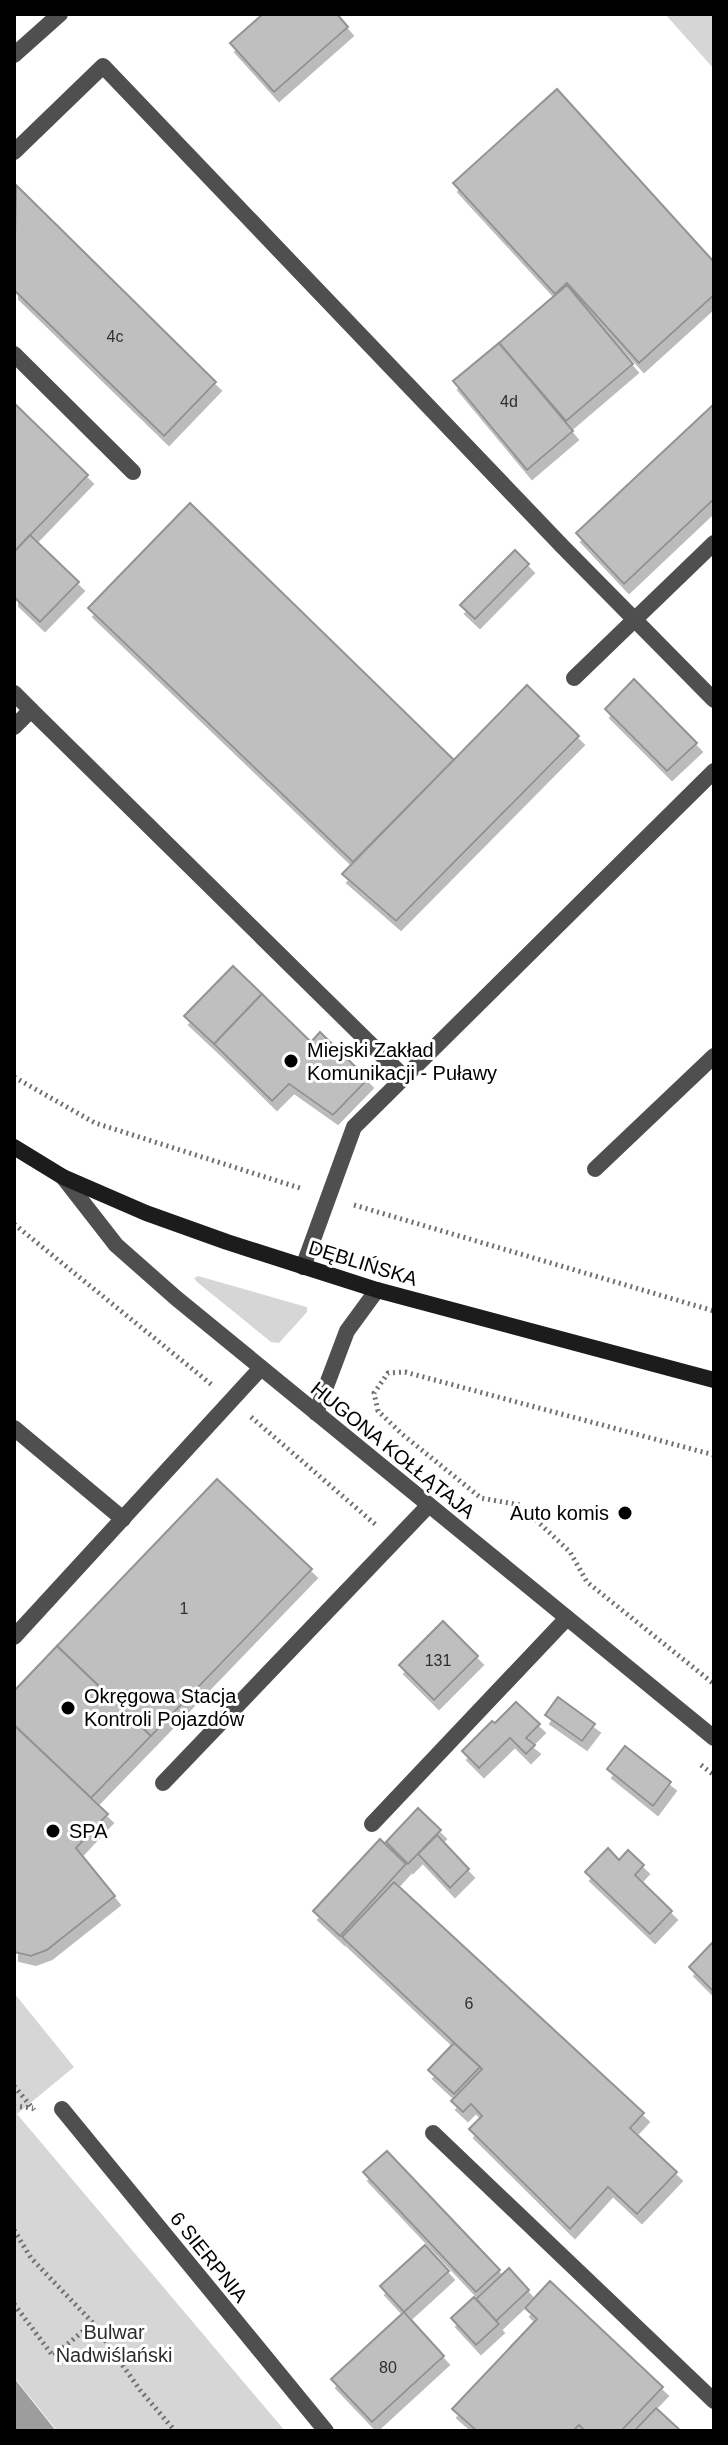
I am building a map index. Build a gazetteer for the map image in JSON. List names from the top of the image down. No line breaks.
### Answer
{"streets":{"main road":["DĘBLIŃSKA"],"street":["HUGONA KOŁŁĄTAJA","6 SIERPNIA"]},"crossings":[["DĘBLIŃSKA","HUGONA KOŁŁĄTAJA"]],"parks":["Bulwar Nadwiślański"],"places":["Miejski Zakład Komunikacji - Puławy","Auto komis","Okręgowa Stacja Kontroli Pojazdów","SPA"],"house_numbers":["4c","4d","1","131","6","80"]}
